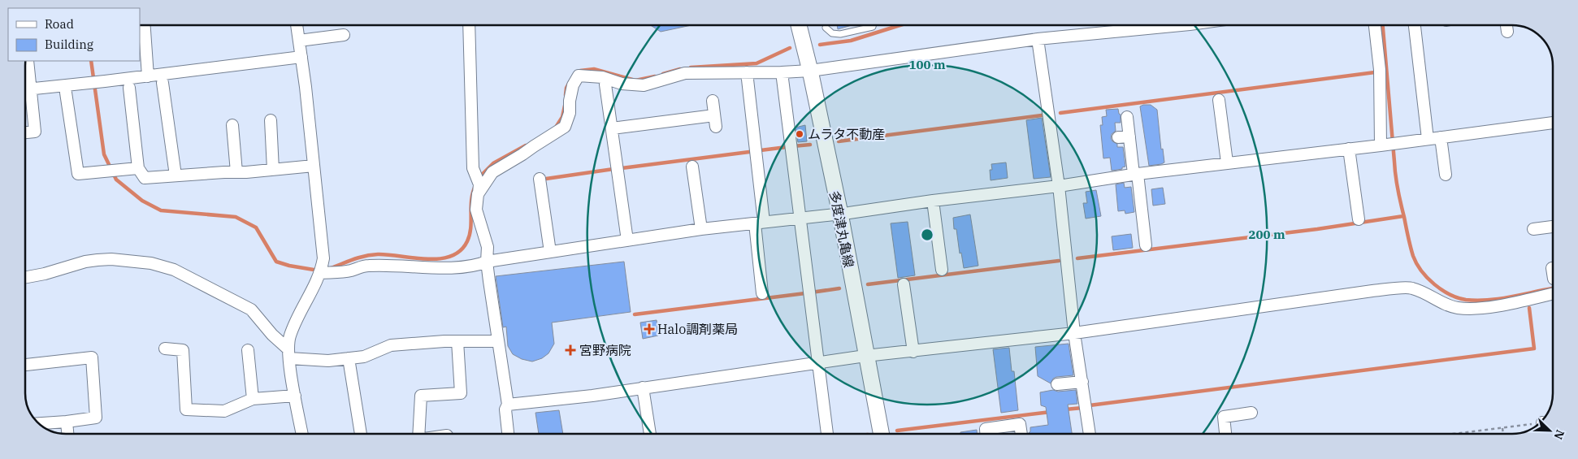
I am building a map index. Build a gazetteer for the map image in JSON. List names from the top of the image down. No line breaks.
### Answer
{"streets":{"main road":["多度津丸亀線"]},"places":{"other":["ムラタ不動産"],"health":["Halo調剤薬局","宮野病院"]},"legend":["Road","Building"],"north":"bottom right","rings":["100 m","200 m"]}
